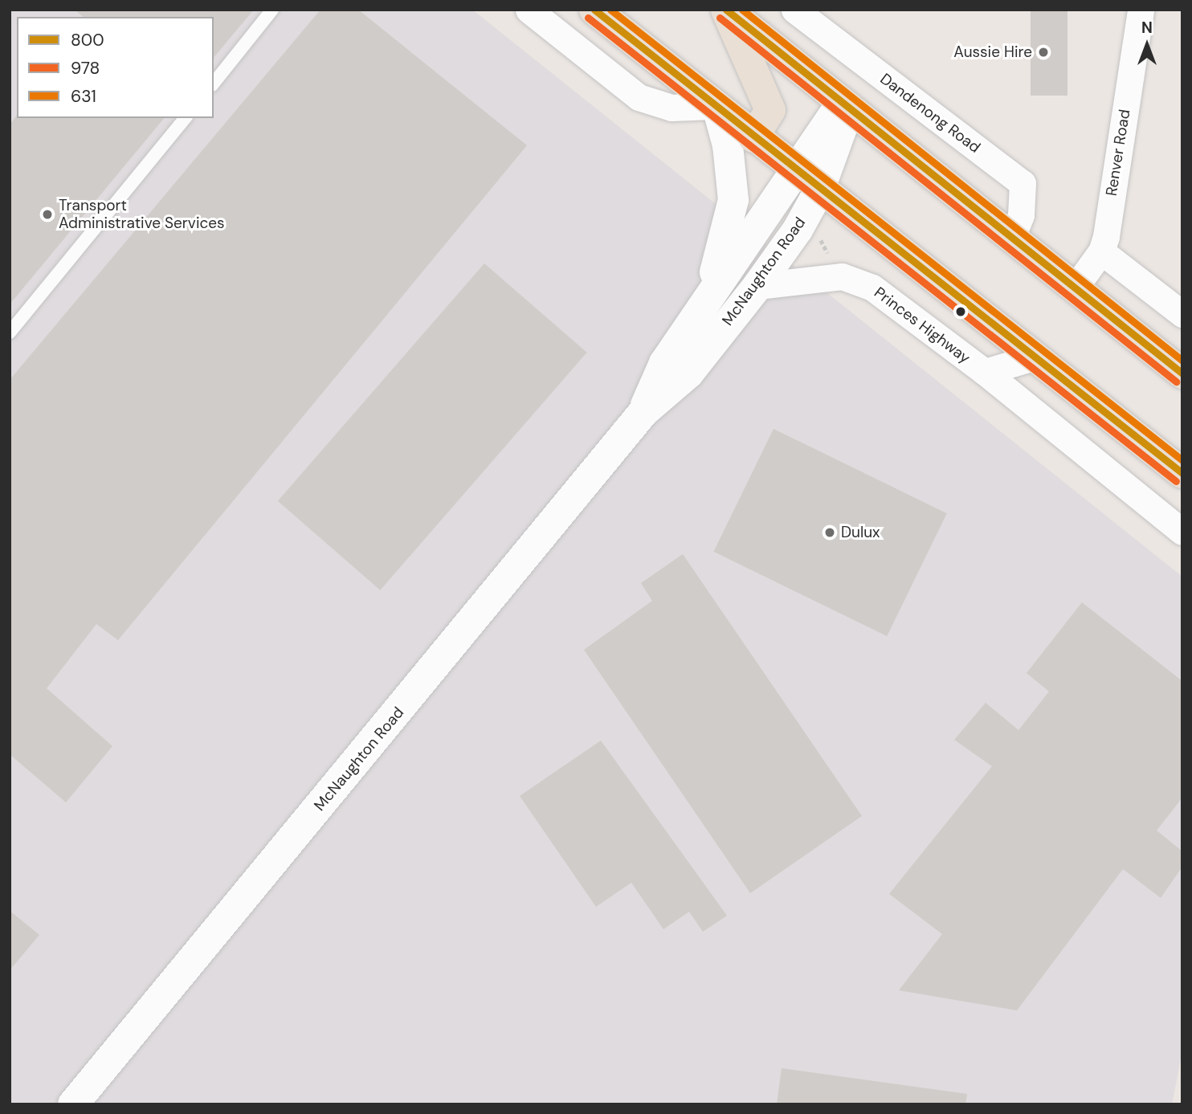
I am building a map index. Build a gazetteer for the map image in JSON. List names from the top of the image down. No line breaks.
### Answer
{"streets":{"main road":["McNaughton Road"],"street":["Dandenong Road","Renver Road","Princes Highway"]},"crossings":[["McNaughton Road","Princes Highway"]],"places":["Aussie Hire","Transport Administrative Services","Dulux"],"lines":["transit line 800","transit line 631","transit line 978"],"legend":["800","978","631"],"north":"top"}
